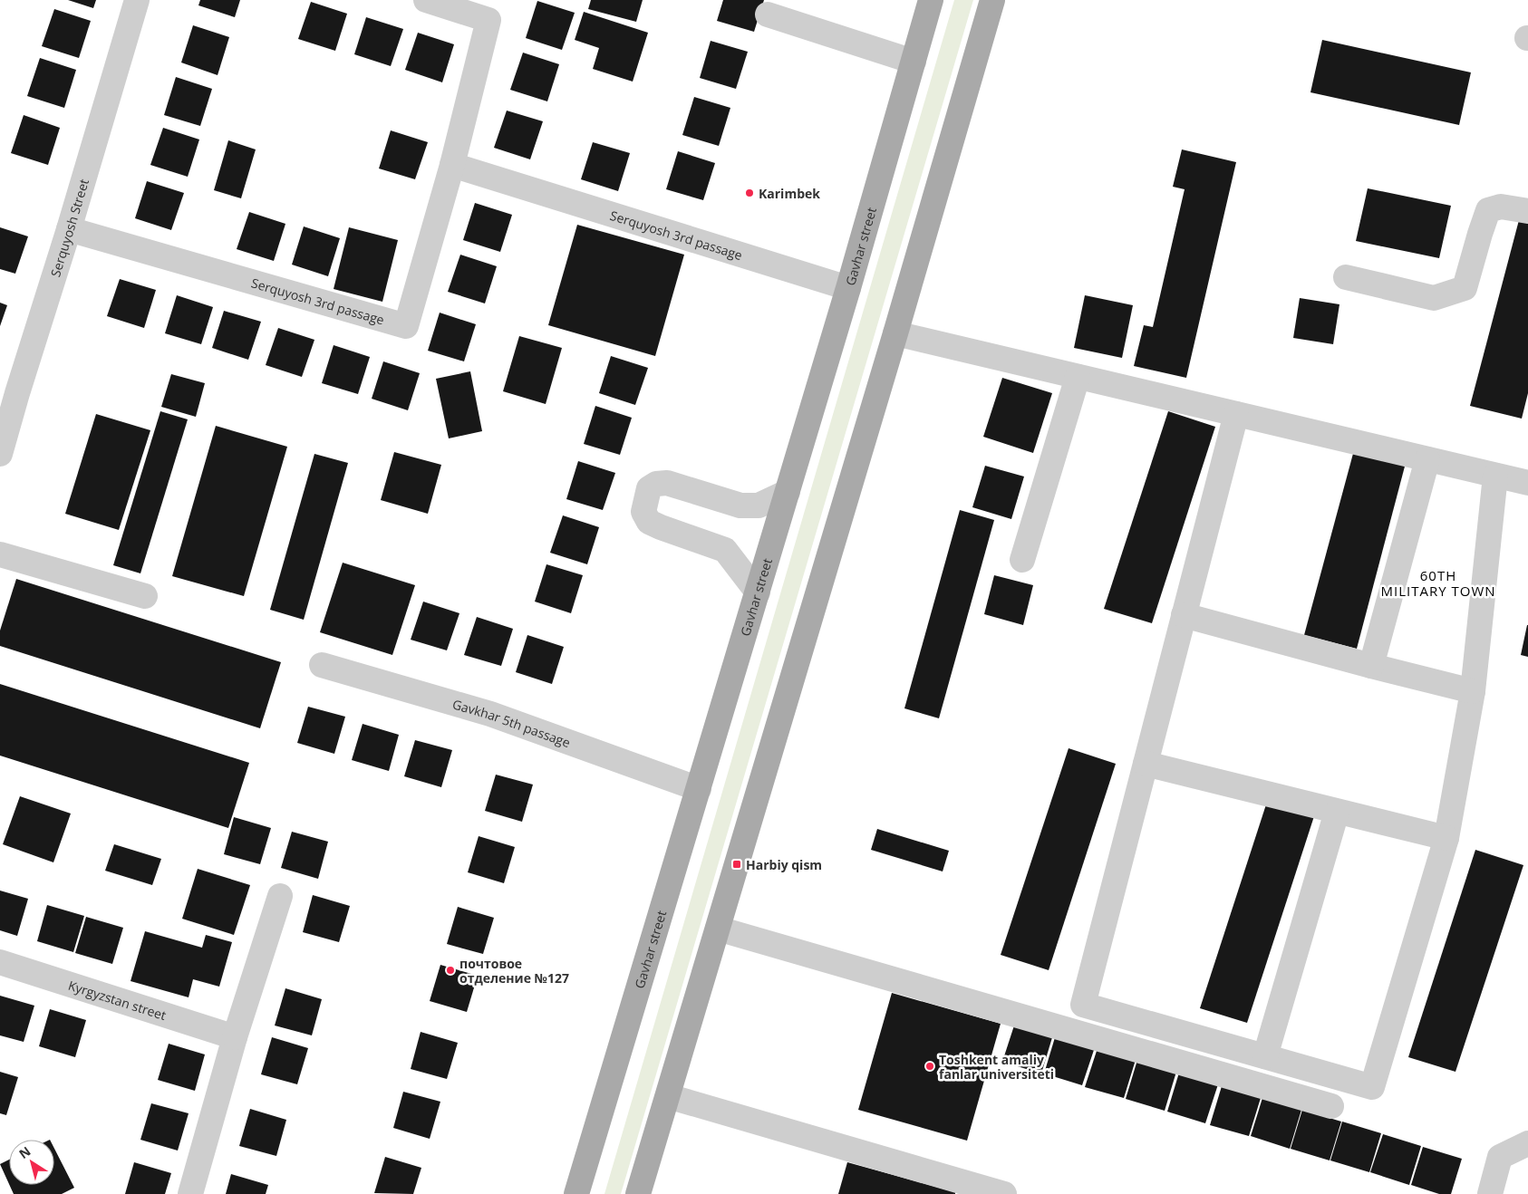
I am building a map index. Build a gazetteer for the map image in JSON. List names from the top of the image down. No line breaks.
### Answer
{"streets":{"main road":["Gavhar street"],"street":["Serquyosh Street","Serquyosh 3rd passage","Gavkhar 5th passage","Kyrgyzstan street"]},"crossings":[["Serquyosh Street","Serquyosh 3rd passage"],["Serquyosh 3rd passage","Gavhar street"],["Gavhar street","Gavkhar 5th passage"]],"districts":["60TH MILITARY TOWN"],"places":{"other":["Karimbek","почтовое отделение №127","Toshkent amaliy fanlar universiteti"],"transit":["Harbiy qism"]},"north":"top left"}
